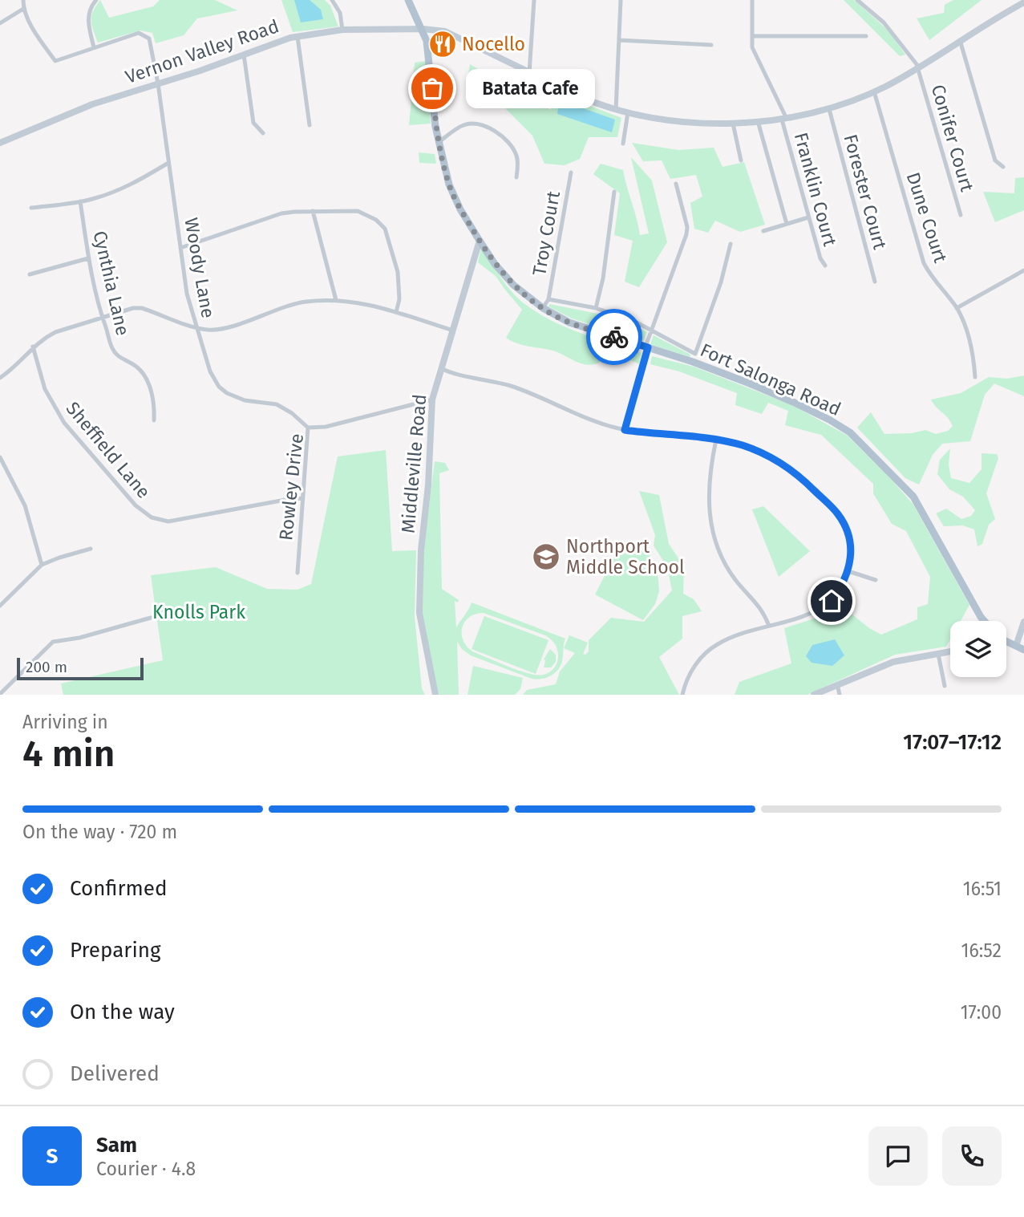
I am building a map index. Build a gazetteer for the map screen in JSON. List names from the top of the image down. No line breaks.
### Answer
{"streets":{"main road":["Vernon Valley Road","Fort Salonga Road","Middleville Road"],"street":["Conifer Court","Franklin Court","Forester Court","Dune Court","Troy Court","Woody Lane","Cynthia Lane","Sheffield Lane","Rowley Drive"]},"crossings":[["Vernon Valley Road","Conifer Court"],["Vernon Valley Road","Franklin Court"],["Vernon Valley Road","Forester Court"],["Vernon Valley Road","Dune Court"],["Vernon Valley Road","Woody Lane"],["Vernon Valley Road","Fort Salonga Road"],["Troy Court","Fort Salonga Road"],["Woody Lane","Rowley Drive"],["Fort Salonga Road","Middleville Road"],["Sheffield Lane","Rowley Drive"],["Middleville Road","Rowley Drive"]],"parks":["Knolls Park"],"places":{"restaurant":["Nocello"],"other":["Batata Cafe"],"school or university":["Northport Middle School"]},"scale_bar":"200 m","page":{"bubble":"Batata Cafe","scale":"200 m","heading":["4 min","Arriving in","17:07–17:12"],"panel":["Sam","Courier · 4.8"],"bar":"On the way · 720 m","list":[["Confirmed","16:51"],["Preparing","16:52"],["On the way","17:00"],"Delivered"],"round":"S"}}
